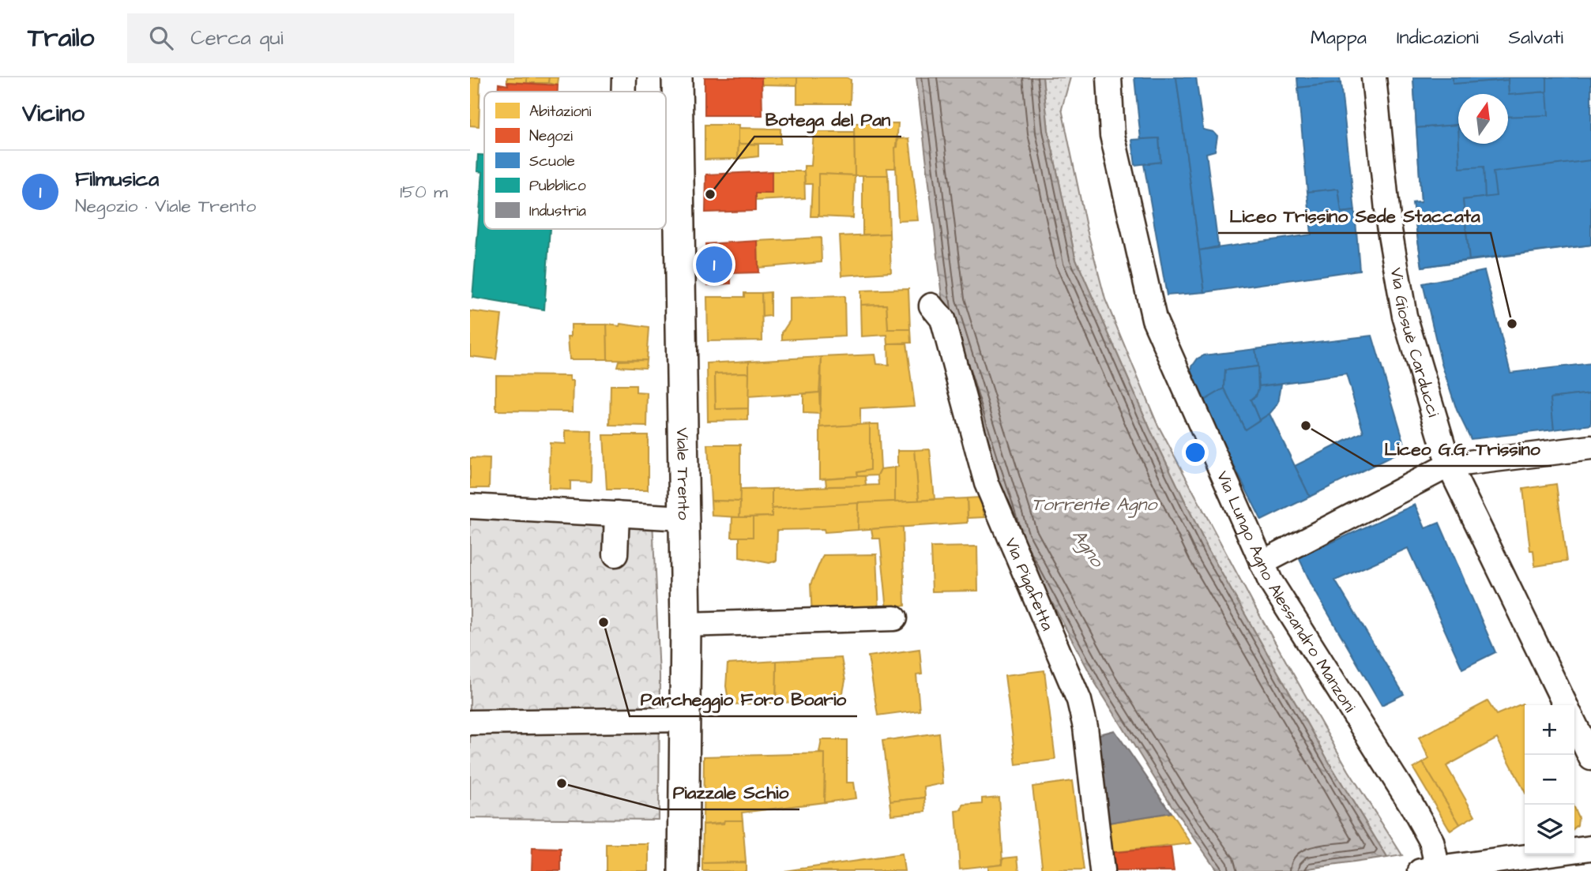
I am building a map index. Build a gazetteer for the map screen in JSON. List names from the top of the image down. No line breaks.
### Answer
{"streets":{"main road":["Viale Trento"],"street":["Via Giosuè Carducci","Via Pigafetta","Via Lungo Agno Alessandro Manzoni"]},"water":["Torrente Agno","Agno"],"places":["Botega del Pan","Liceo Trissino Sede Staccata","Liceo G.G. Trissino","Parcheggio Foro Boario","Piazzale Schio"],"legend":["Abitazioni","Negozi","Scuole","Pubblico","Industria"],"north":"top","page":{"header":"Trailo","search":"Cerca qui","nav":["Mappa","Indicazioni","Salvati"],"heading":"Vicino","list":[{"mark":"1","name":"Filmusica","note":"Negozio · Viale Trento","value":"150 m"}],"pins":"1","map_buttons":["+","−"]}}
